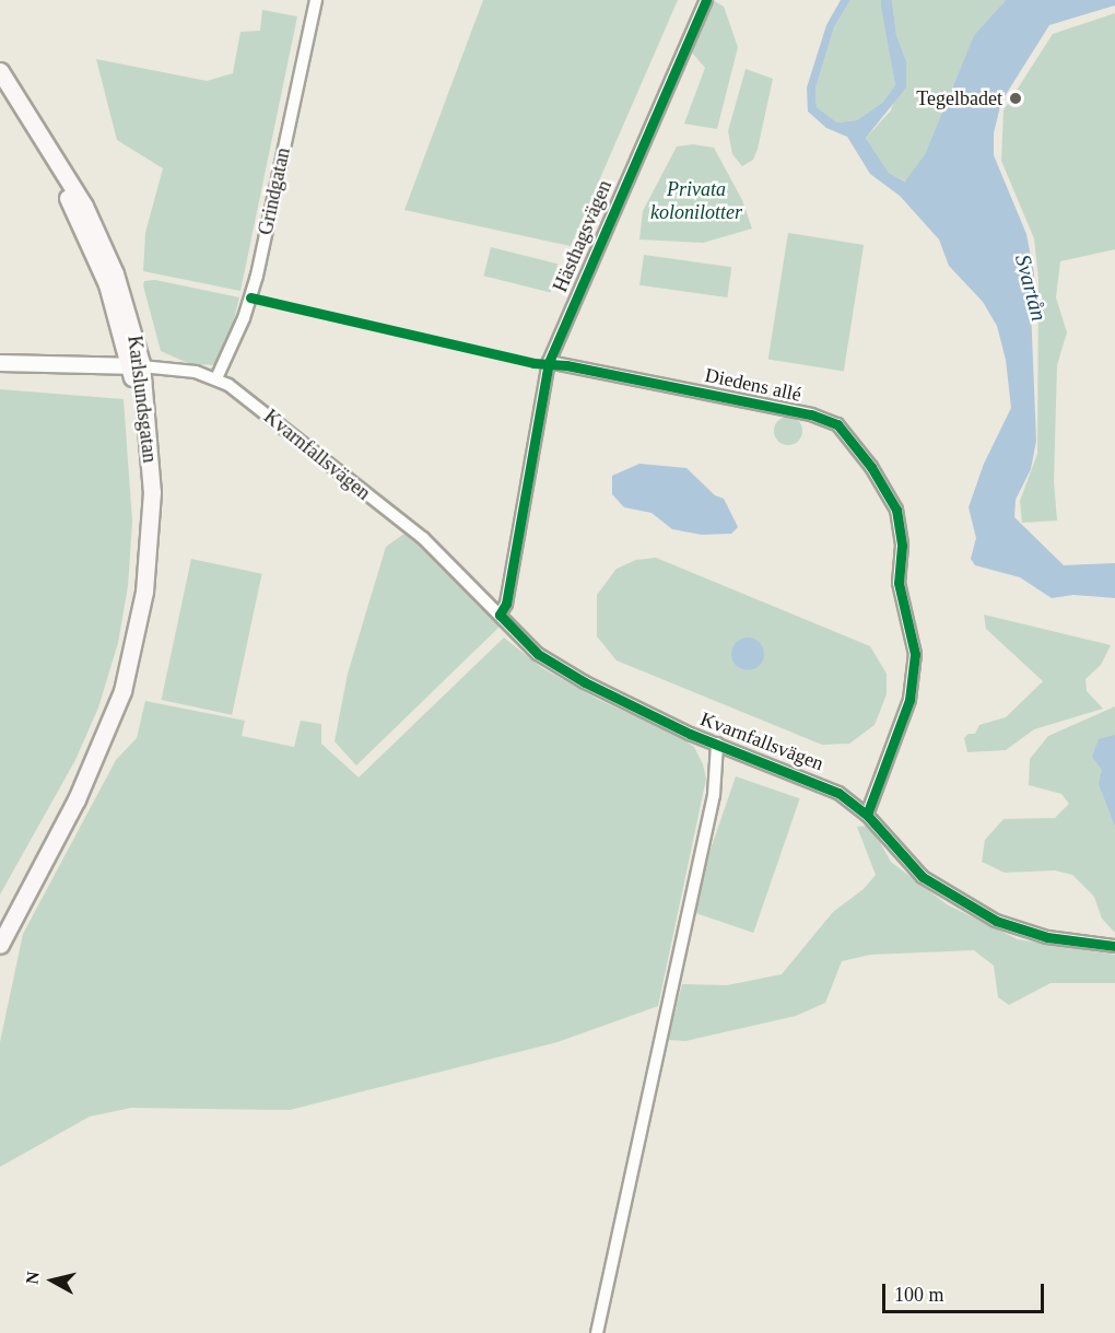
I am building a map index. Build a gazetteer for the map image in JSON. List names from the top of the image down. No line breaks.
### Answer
{"streets":{"main road":["Karlslundsgatan"],"street":["Grindgatan","Hästhagsvägen","Diedens allé","Kvarnfallsvägen"]},"crossings":[["Grindgatan","Kvarnfallsvägen"],["Hästhagsvägen","Diedens allé"],["Hästhagsvägen","Kvarnfallsvägen"],["Diedens allé","Kvarnfallsvägen"],["Karlslundsgatan","Kvarnfallsvägen"]],"water":["Svartån"],"parks":["Privata kolonilotter"],"places":["Tegelbadet"],"scale_bar":"100 m","north":"left"}
